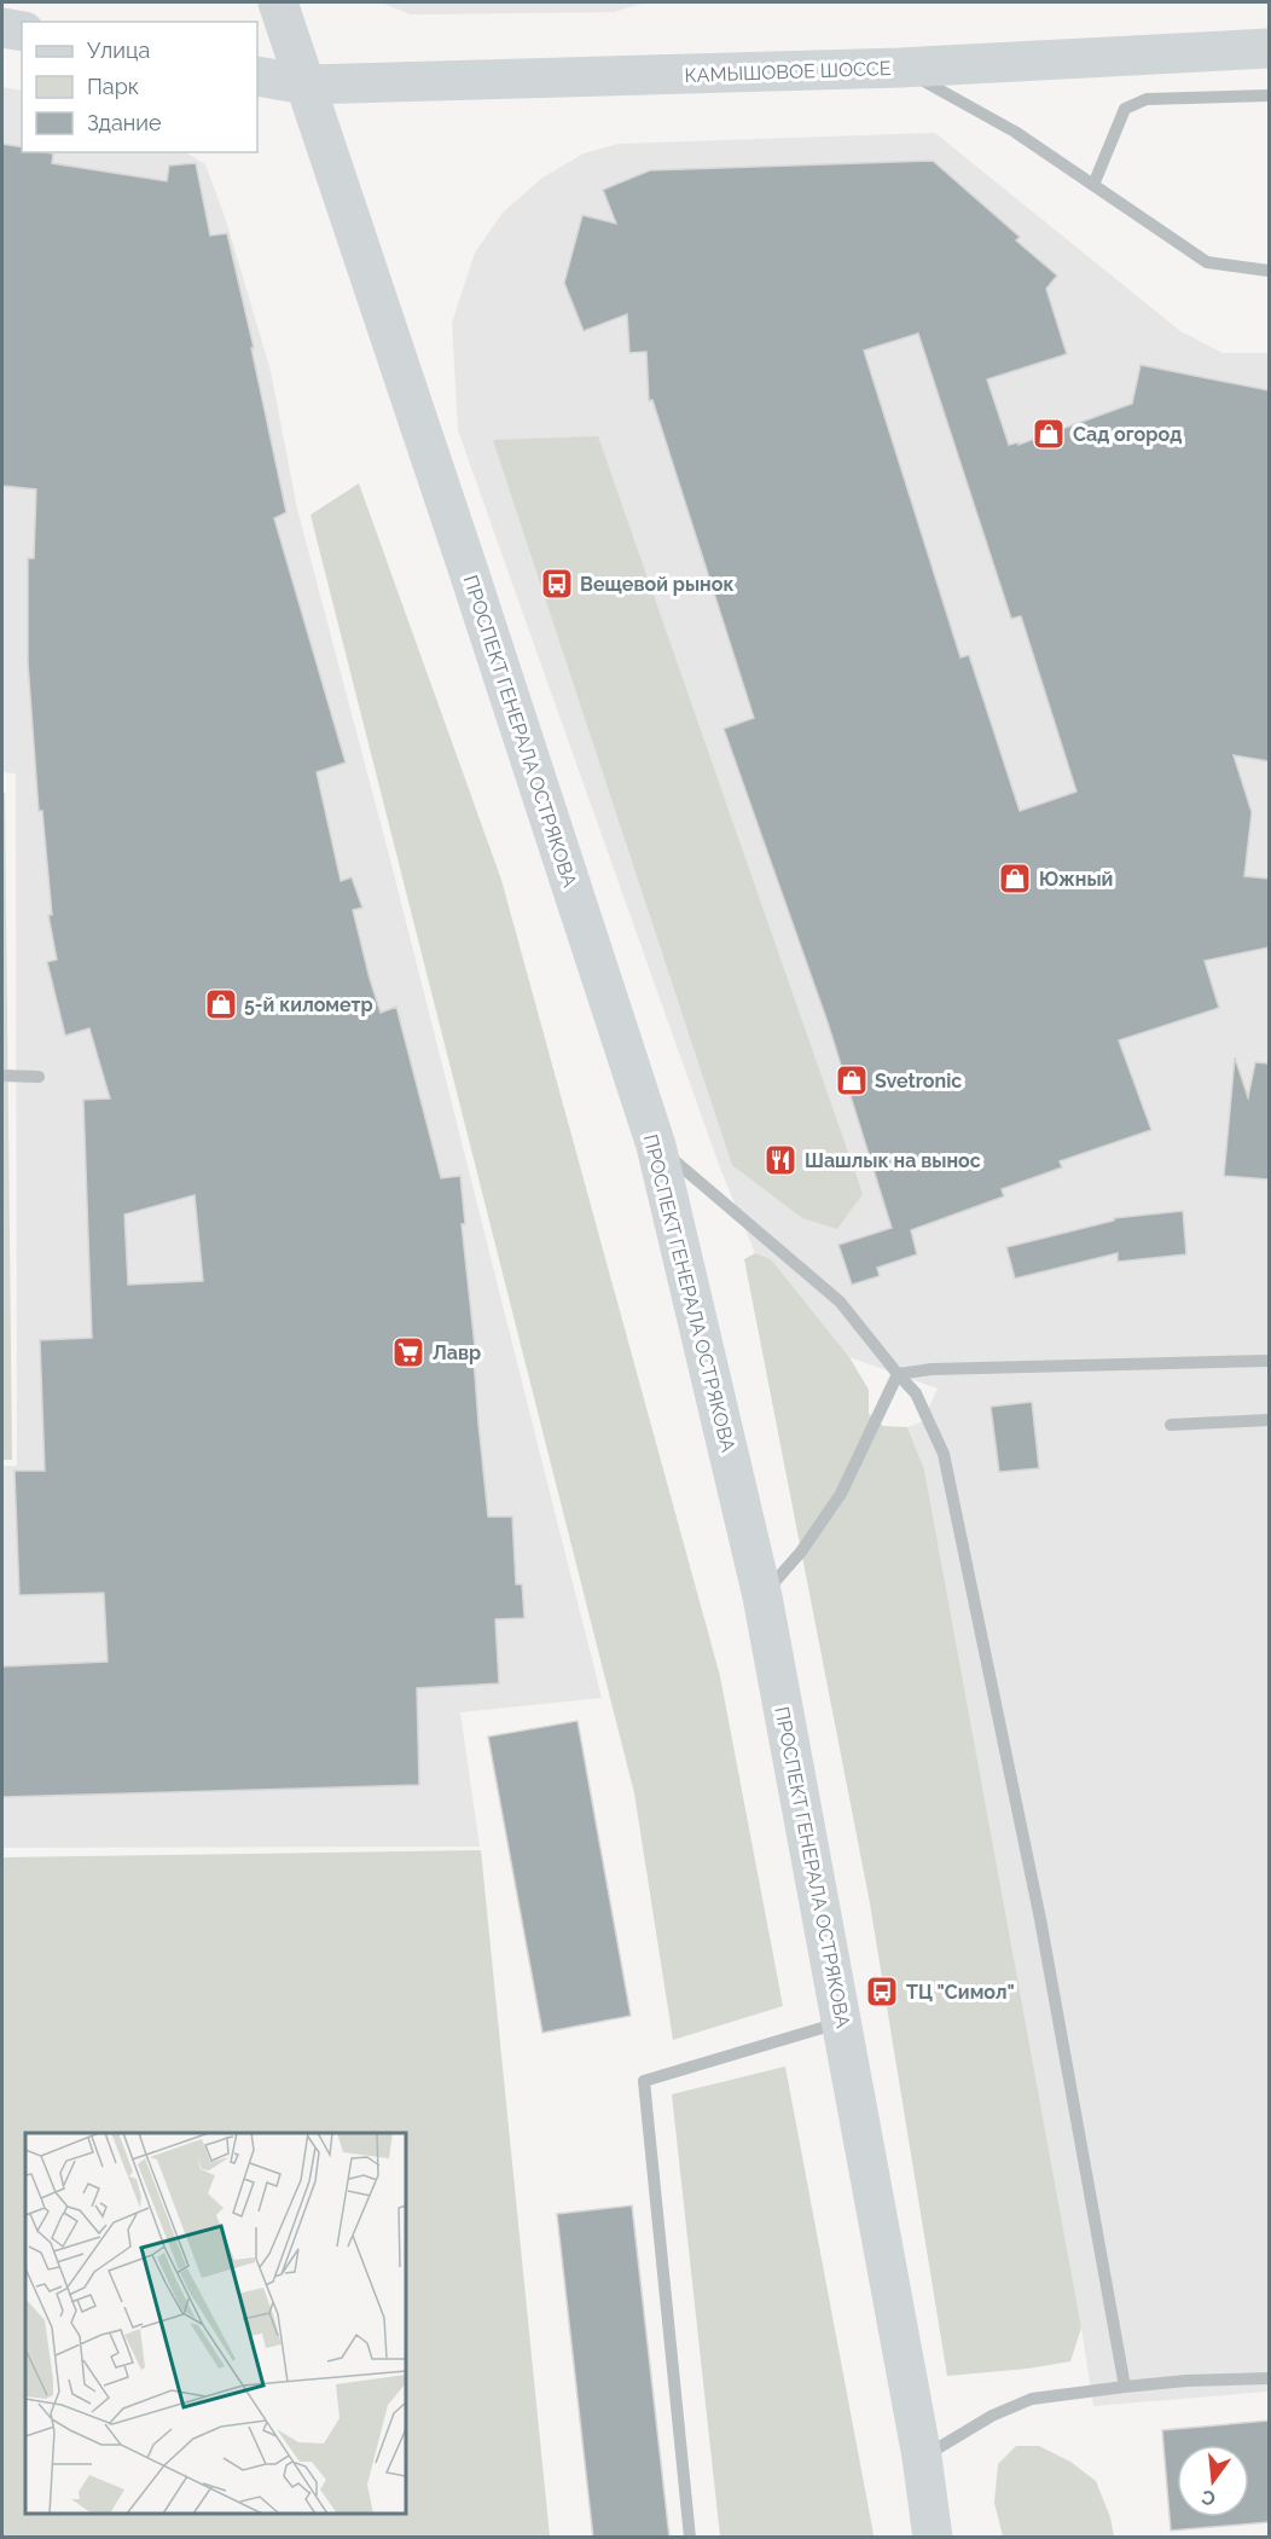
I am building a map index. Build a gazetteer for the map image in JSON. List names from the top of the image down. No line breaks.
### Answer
{"streets":{"main road":["КАМЫШОВОЕ ШОССЕ","ПРОСПЕКТ ГЕНЕРАЛА ОСТРЯКОВА"]},"crossings":[["КАМЫШОВОЕ ШОССЕ","ПРОСПЕКТ ГЕНЕРАЛА ОСТРЯКОВА"]],"places":{"shop":["Сад огород","Южный","5-й километр","Svetronic"],"bus stop":["Вещевой рынок","ТЦ \"Симол\""],"restaurant":["Шашлык на вынос"],"supermarket":["Лавр"]},"legend":["Улица","Парк","Здание"],"north":"bottom"}
